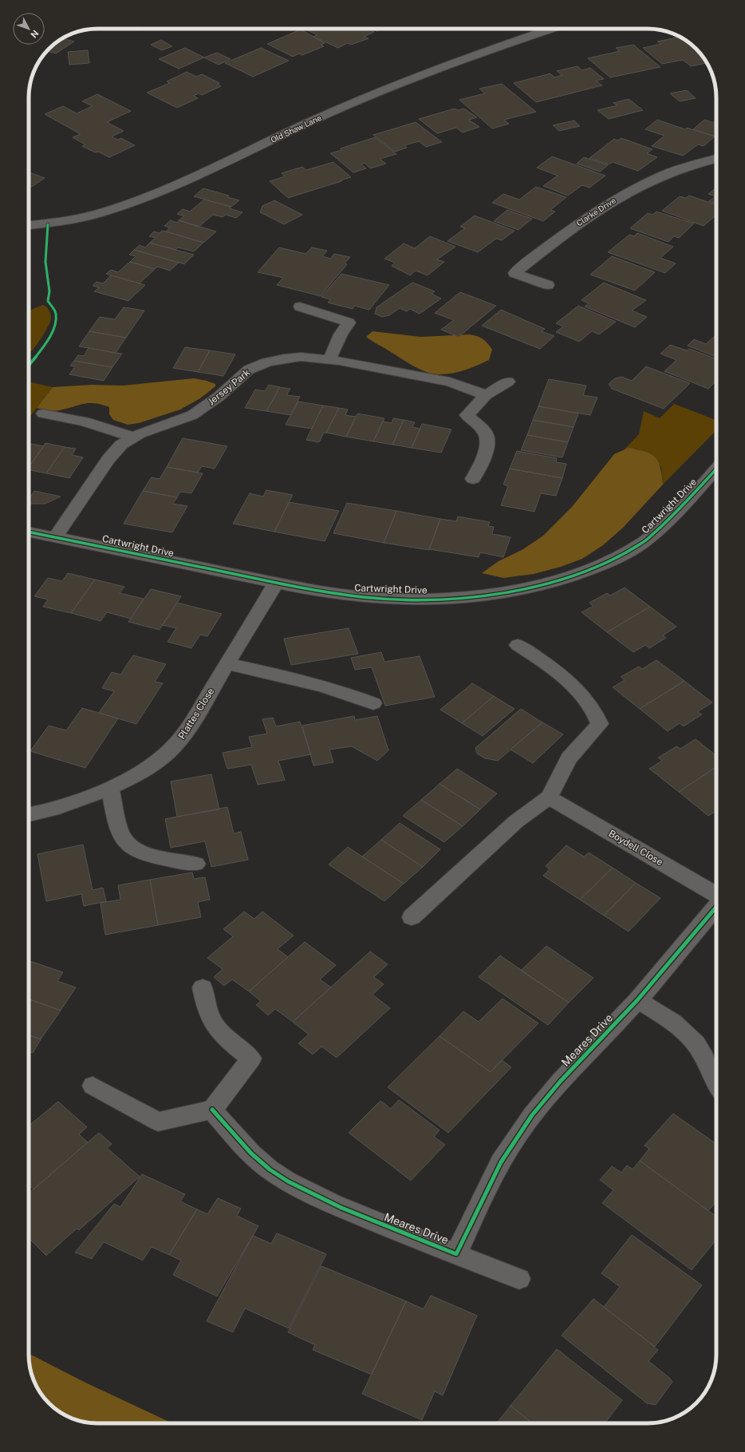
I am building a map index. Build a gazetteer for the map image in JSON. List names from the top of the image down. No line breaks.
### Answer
{"streets":{"street":["Old Shaw Lane","Clarke Drive","Jersey Park","Cartwright Drive","Plattes Close","Boydell Close","Meares Drive"]},"crossings":[["Jersey Park","Cartwright Drive"],["Cartwright Drive","Plattes Close"]],"north":"bottom right"}
